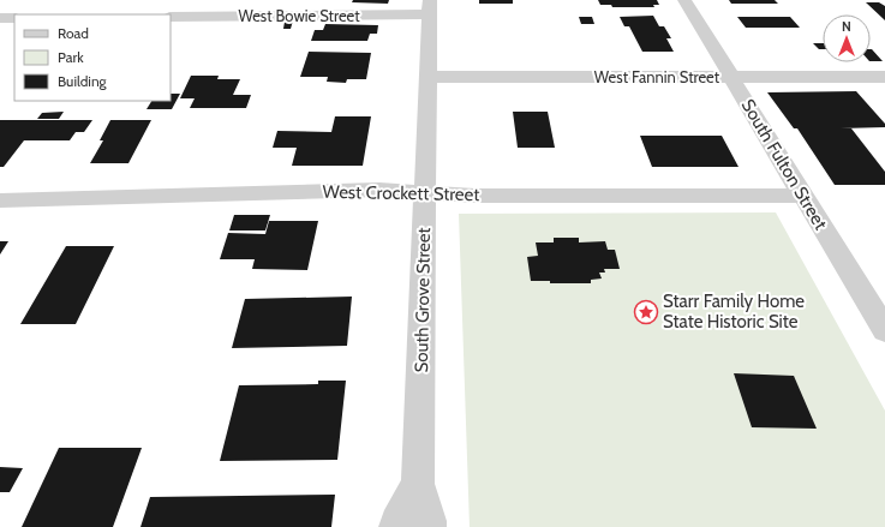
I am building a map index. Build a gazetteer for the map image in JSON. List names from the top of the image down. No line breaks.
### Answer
{"streets":{"street":["West Bowie Street","West Fannin Street","South Fulton Street","West Crockett Street","South Grove Street"]},"crossings":[["West Bowie Street","South Grove Street"],["West Fannin Street","South Fulton Street"],["West Fannin Street","South Grove Street"],["South Fulton Street","West Crockett Street"],["West Crockett Street","South Grove Street"]],"places":{"place":["Starr Family Home State Historic Site"]},"legend":["Road","Park","Building"],"north":"top"}
